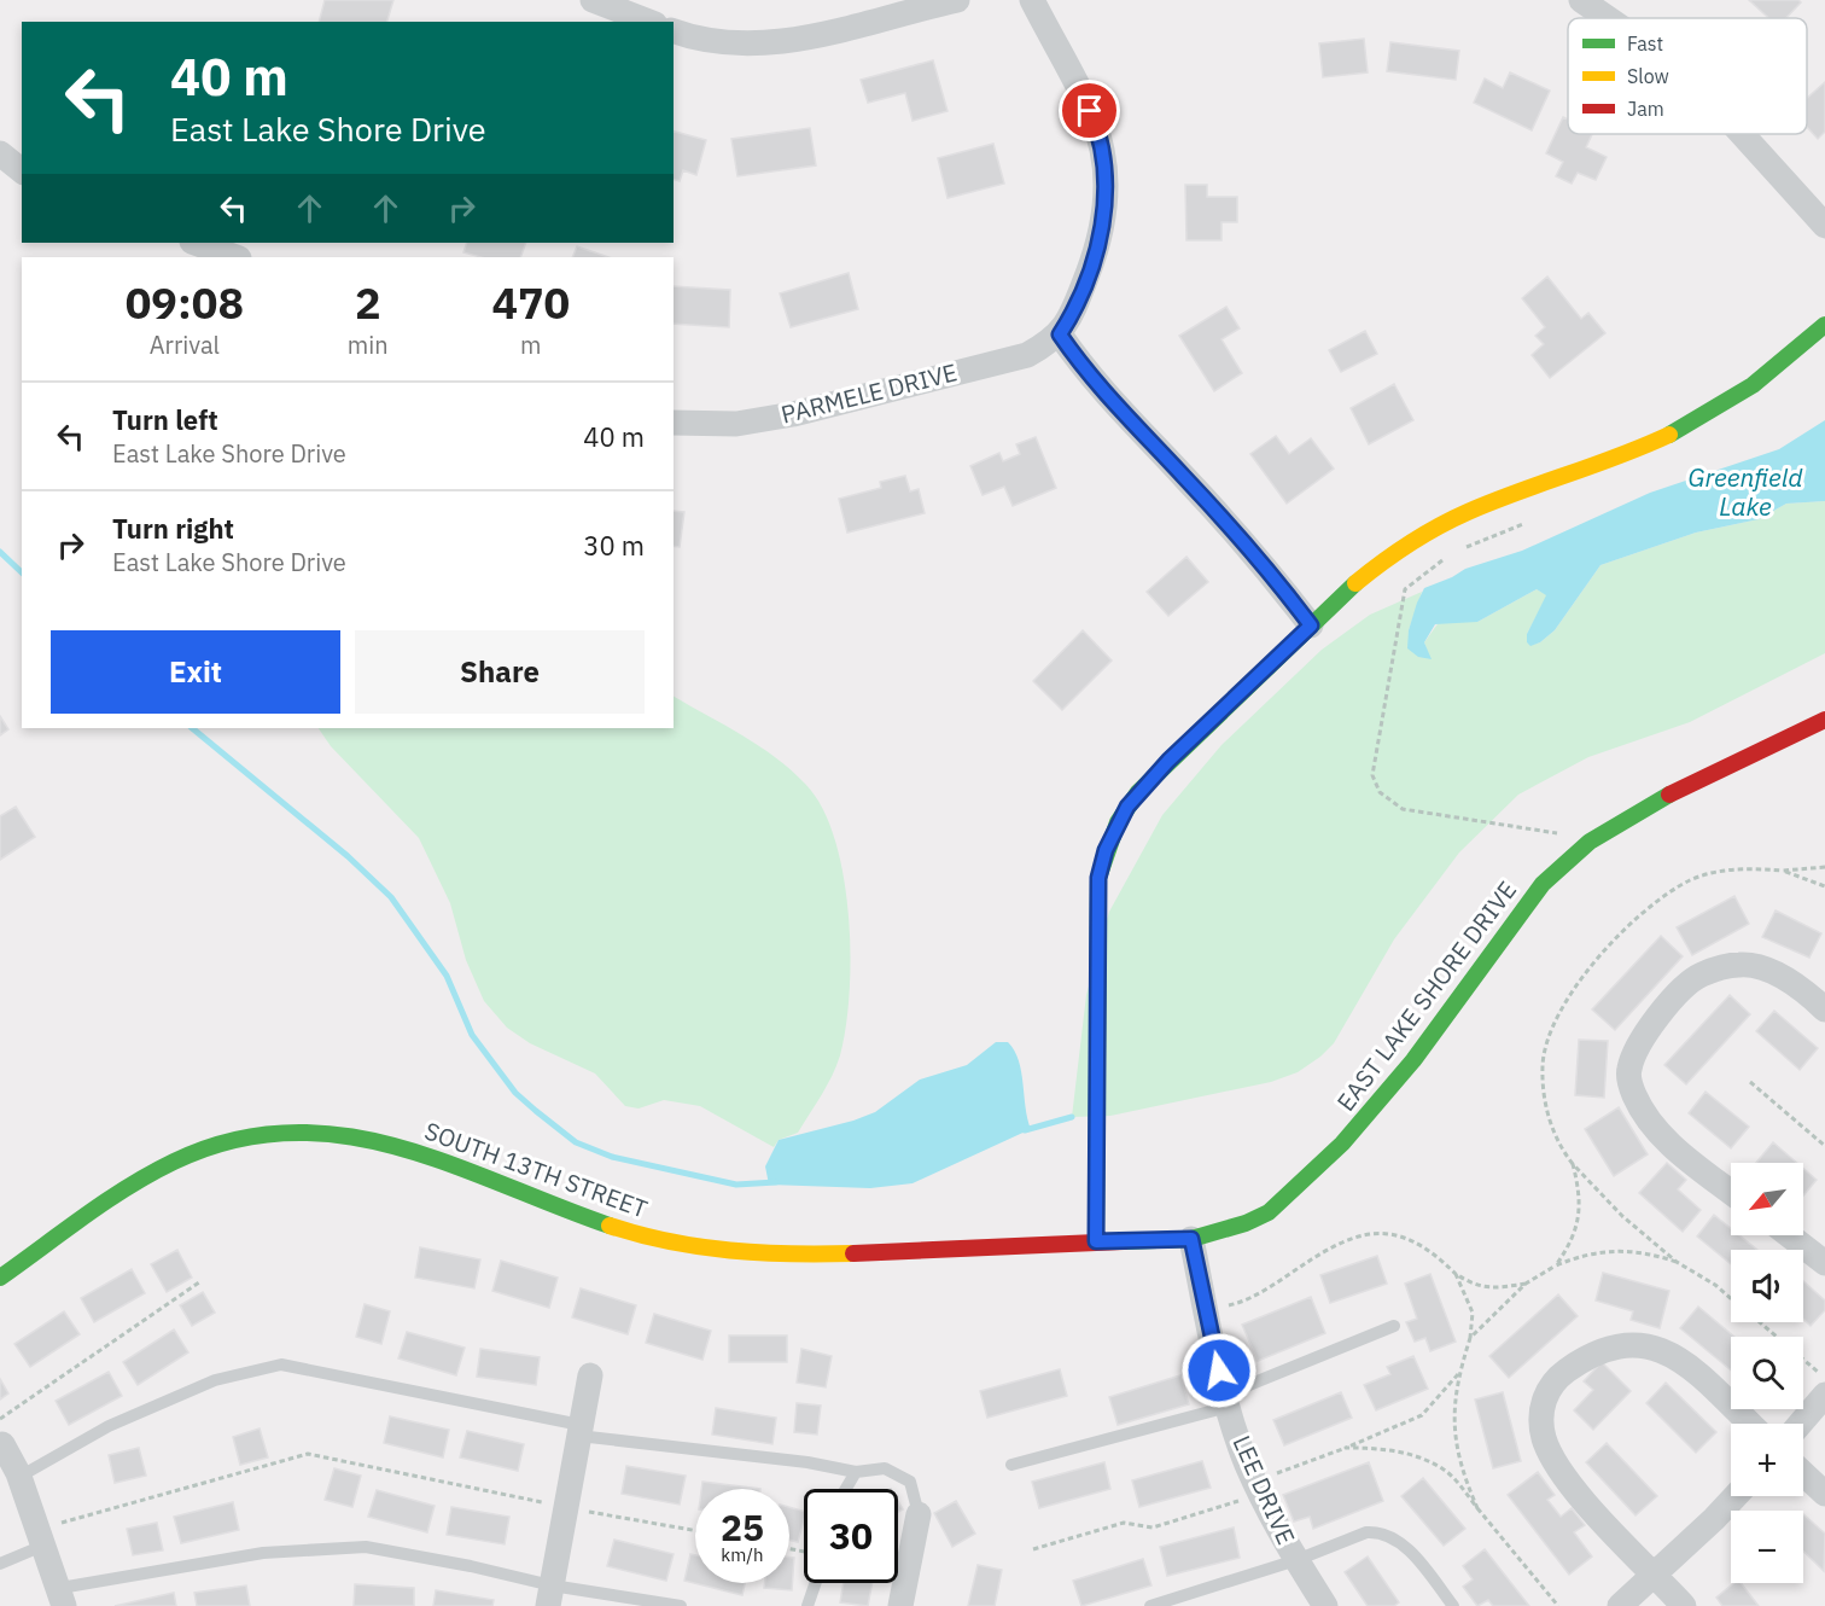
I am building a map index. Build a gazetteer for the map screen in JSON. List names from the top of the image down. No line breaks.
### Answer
{"streets":{"street":["PARMELE DRIVE","EAST LAKE SHORE DRIVE","SOUTH 13TH STREET","LEE DRIVE"]},"crossings":[["EAST LAKE SHORE DRIVE","SOUTH 13TH STREET"],["EAST LAKE SHORE DRIVE","LEE DRIVE"]],"water":["Greenfield Lake"],"legend":["Fast","Slow","Jam"],"north":"bottom left","page":{"turn":["40 m","East Lake Shore Drive"],"eta":["09:08","Arrival","2","min","470","m"],"list":[{"name":"Turn left","note":"East Lake Shore Drive","value":"40 m"},{"name":"Turn right","note":"East Lake Shore Drive","value":"30 m"}],"buttons":["Exit","Share"],"map_buttons":["+","−"],"speed":"25 km/h","limit":"30"}}
